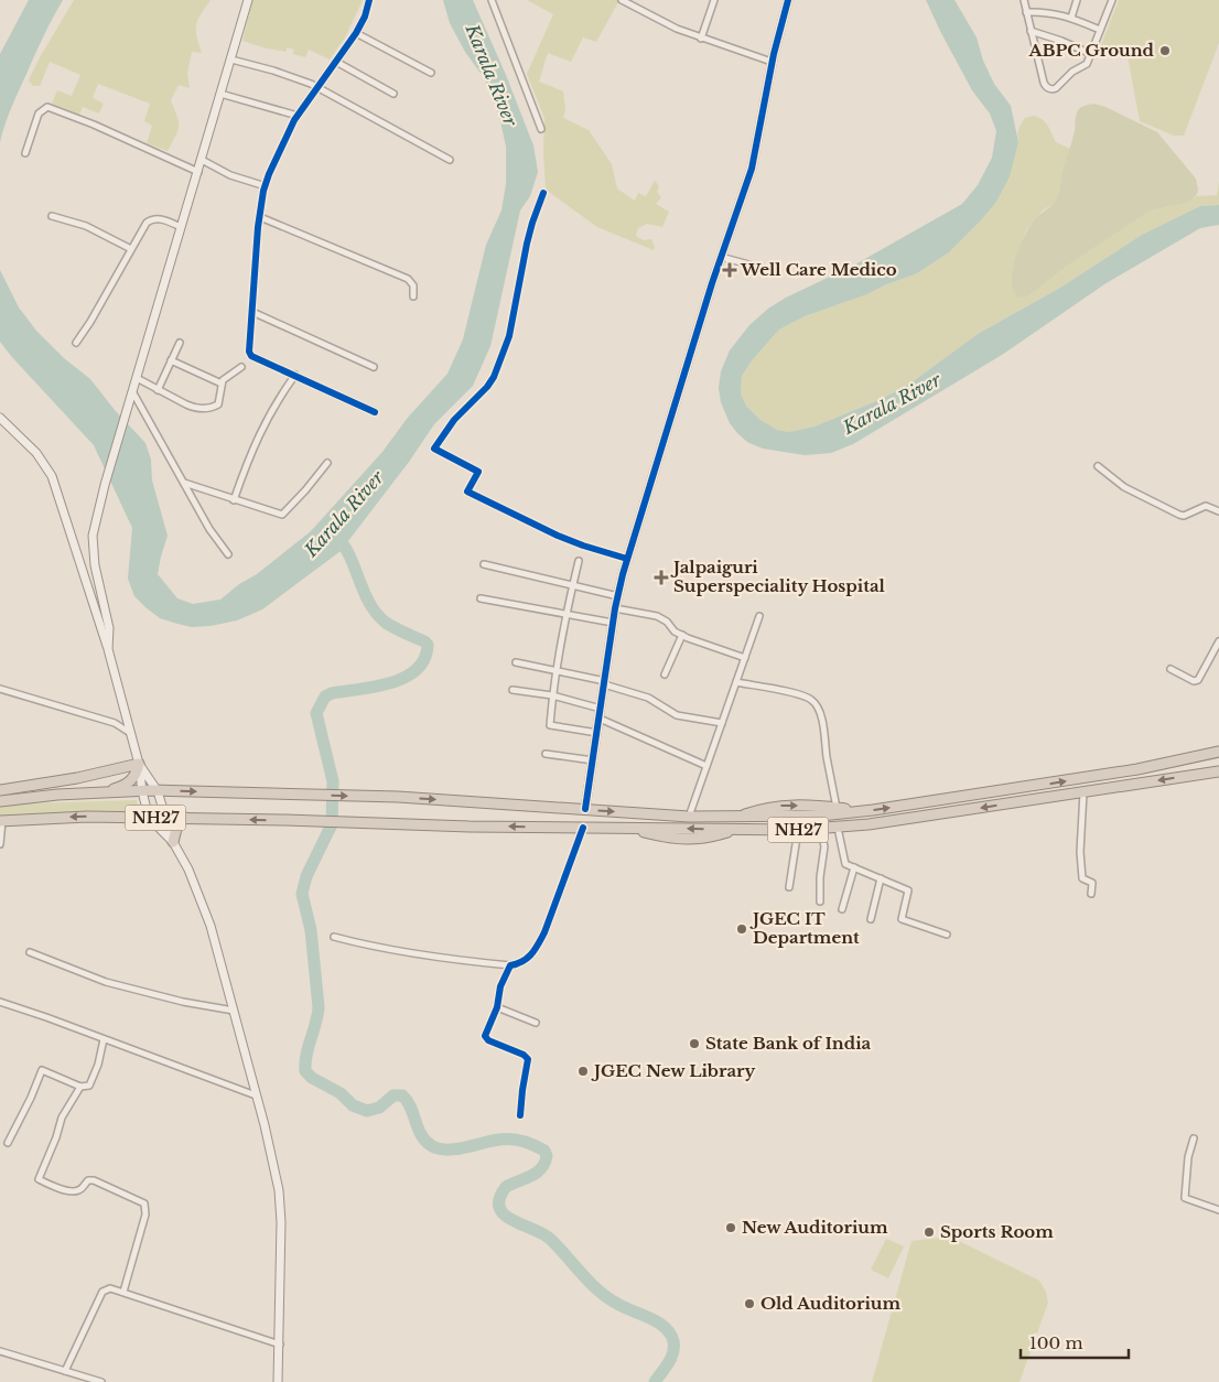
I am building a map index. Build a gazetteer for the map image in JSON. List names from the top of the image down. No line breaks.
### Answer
{"streets":{"highway":["NH27"]},"water":["Karala River"],"places":{"other":["ABPC Ground","JGEC IT Department","State Bank of India","JGEC New Library","New Auditorium","Sports Room","Old Auditorium"],"health":["Well Care Medico","Jalpaiguri Superspeciality Hospital"]},"scale_bar":"100 m"}
